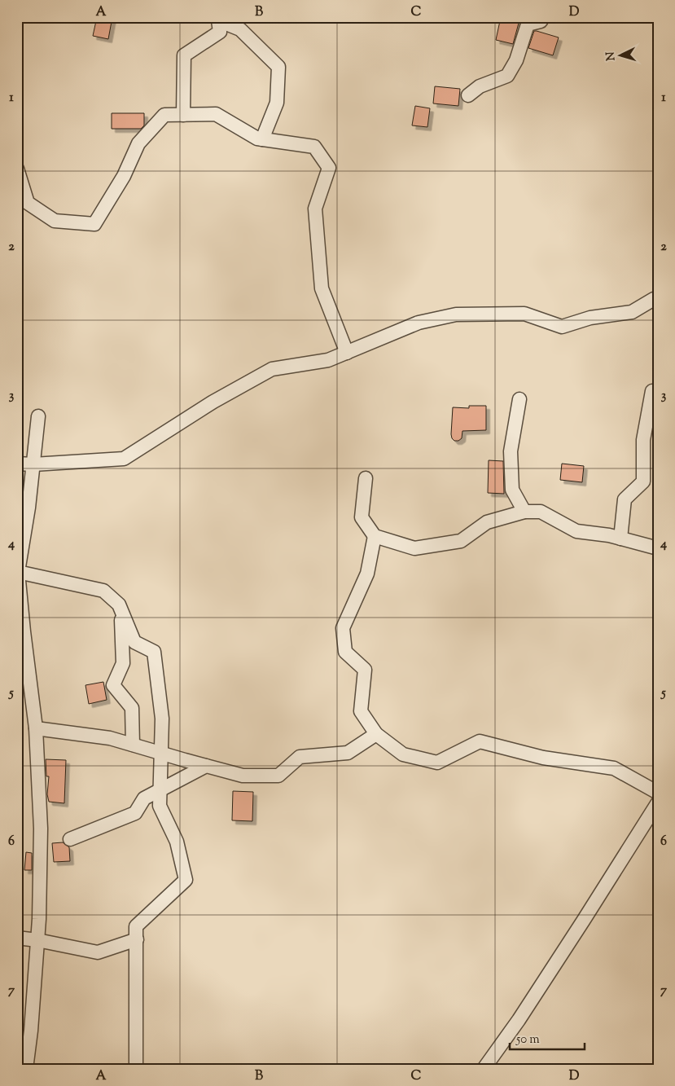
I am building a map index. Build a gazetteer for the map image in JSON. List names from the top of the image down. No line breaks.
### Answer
{"scale_bar":"50 m","north":"left","grid":{"columns":["A","B","C","D"],"rows":["1","2","3","4","5","6","7"]}}
